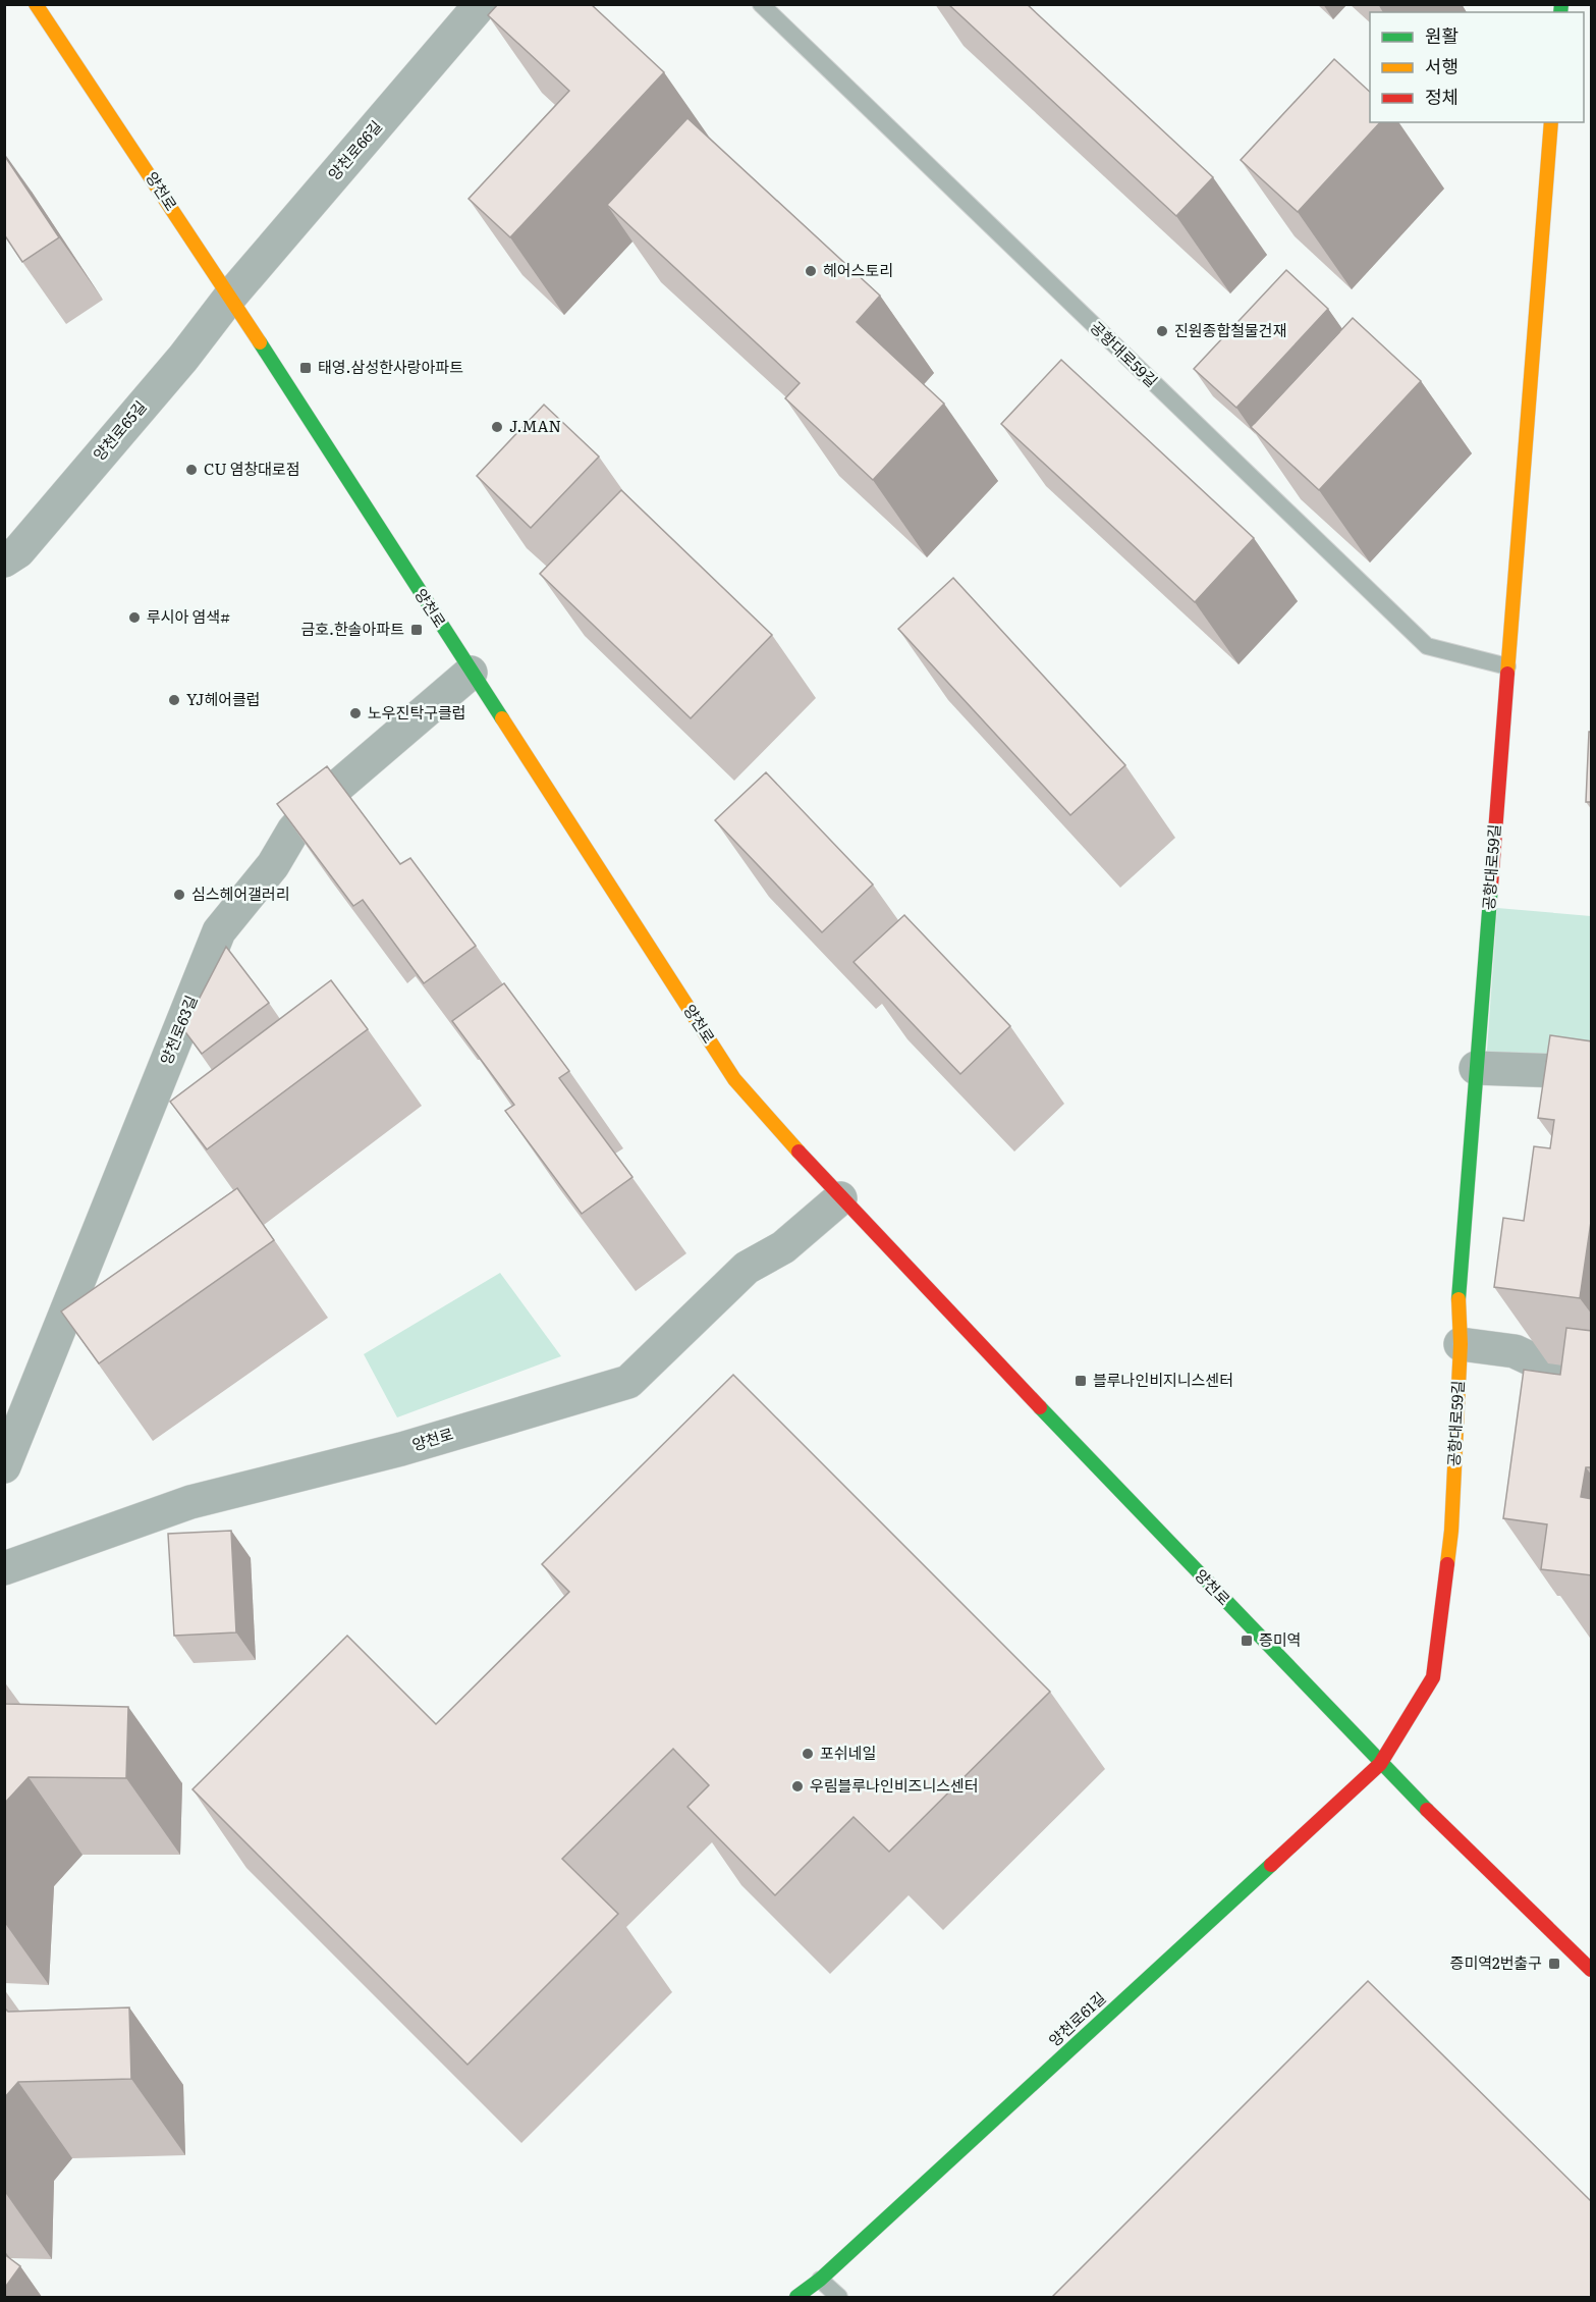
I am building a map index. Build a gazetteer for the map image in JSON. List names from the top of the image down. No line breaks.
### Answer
{"streets":{"main road":["양천로","공항대로59길","양천로61길"],"street":["양천로66길","양천로65길","양천로63길"]},"crossings":[["양천로66길","양천로"],["양천로66길","양천로65길"],["양천로","공항대로59길"],["양천로","양천로65길"],["양천로","양천로63길"],["양천로","양천로61길"],["공항대로59길","양천로61길"]],"places":{"other":["헤어스토리","진원종합철물건재","J.MAN","CU 염창대로점","루시아 염색#","YJ헤어클럽","노우진탁구클럽","심스헤어갤러리","포쉬네일","우림블루나인비즈니스센터"],"transit":["태영.삼성한사랑아파트","금호.한솔아파트","블루나인비지니스센터","증미역","증미역2번출구"]},"legend":["원활","서행","정체"]}
